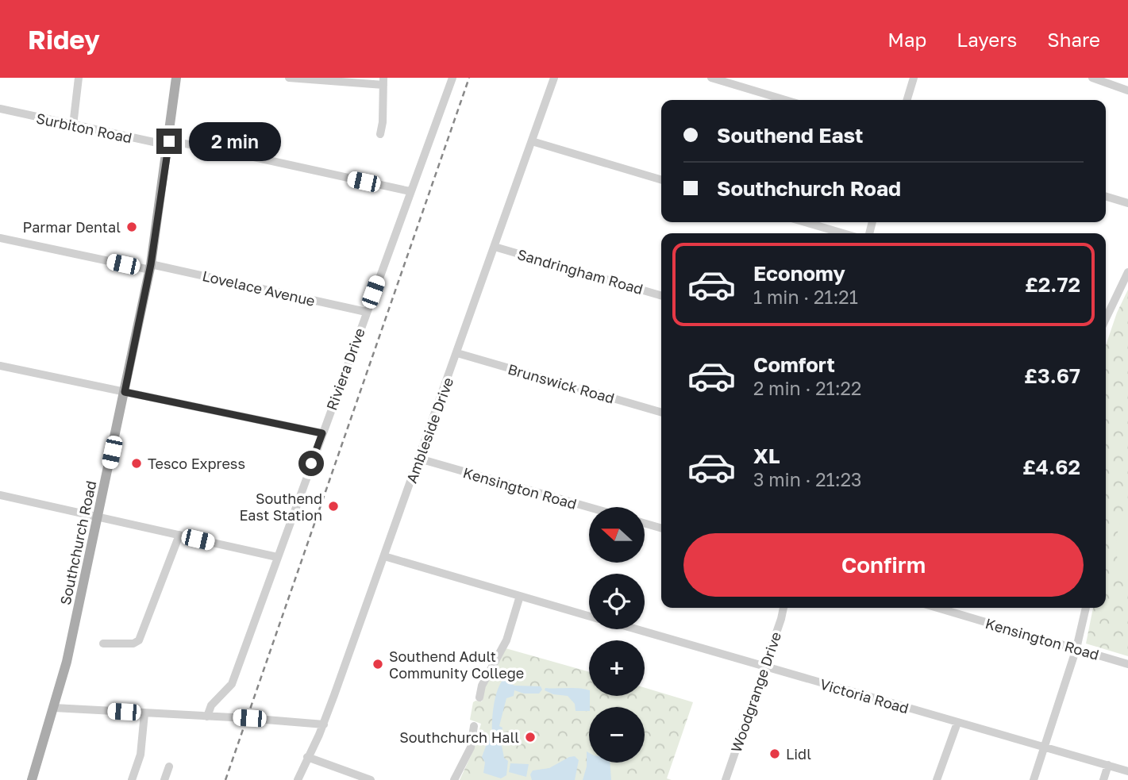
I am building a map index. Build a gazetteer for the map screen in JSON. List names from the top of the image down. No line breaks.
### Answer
{"streets":{"main road":["Southchurch Road"],"street":["Surbiton Road","Sandringham Road","Lovelace Avenue","Riviera Drive","Brunswick Road","Ambleside Drive","Kensington Road","Woodgrange Drive","Victoria Road"]},"crossings":[["Surbiton Road","Riviera Drive"],["Surbiton Road","Southchurch Road"],["Sandringham Road","Ambleside Drive"],["Lovelace Avenue","Riviera Drive"],["Lovelace Avenue","Southchurch Road"],["Brunswick Road","Ambleside Drive"],["Ambleside Drive","Kensington Road"],["Ambleside Drive","Victoria Road"],["Woodgrange Drive","Victoria Road"]],"places":["Parmar Dental","Tesco Express","Southend East Station","Southend Adult Community College","Southchurch Hall","Lidl"],"north":"left","page":{"header":"Ridey","nav":["Map","Layers","Share"],"banner":["Southend East","Southchurch Road"],"bubble":"2 min","list":[{"name":"Economy","note":"1 min · 21:21","value":"£2.72"},{"name":"Comfort","note":"2 min · 21:22","value":"£3.67"},{"name":"XL","note":"3 min · 21:23","value":"£4.62"}],"map_buttons":["+","−"],"buttons":"Confirm"}}
